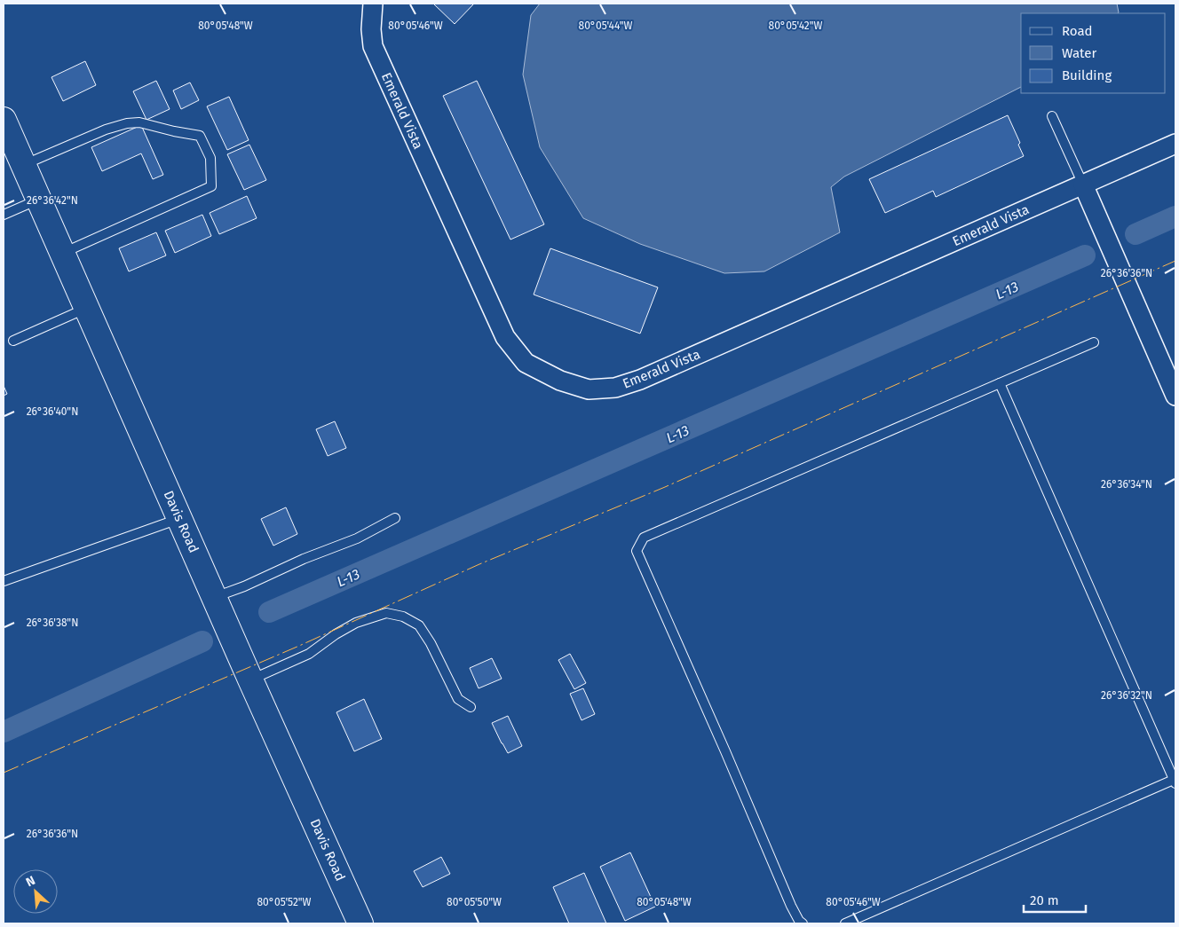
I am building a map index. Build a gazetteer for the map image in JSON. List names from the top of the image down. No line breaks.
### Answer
{"streets":{"street":["Emerald Vista","Davis Road"]},"water":["L-13"],"legend":["Road","Water","Building"],"scale_bar":"20 m","north":"top left","coordinates":["80°05'48\"W","80°05'46\"W","80°05'44\"W","80°05'42\"W","26°36'42\"N","26°36'36\"N","26°36'40\"N","26°36'34\"N","26°36'38\"N","26°36'32\"N","80°05'52\"W","80°05'50\"W"]}
